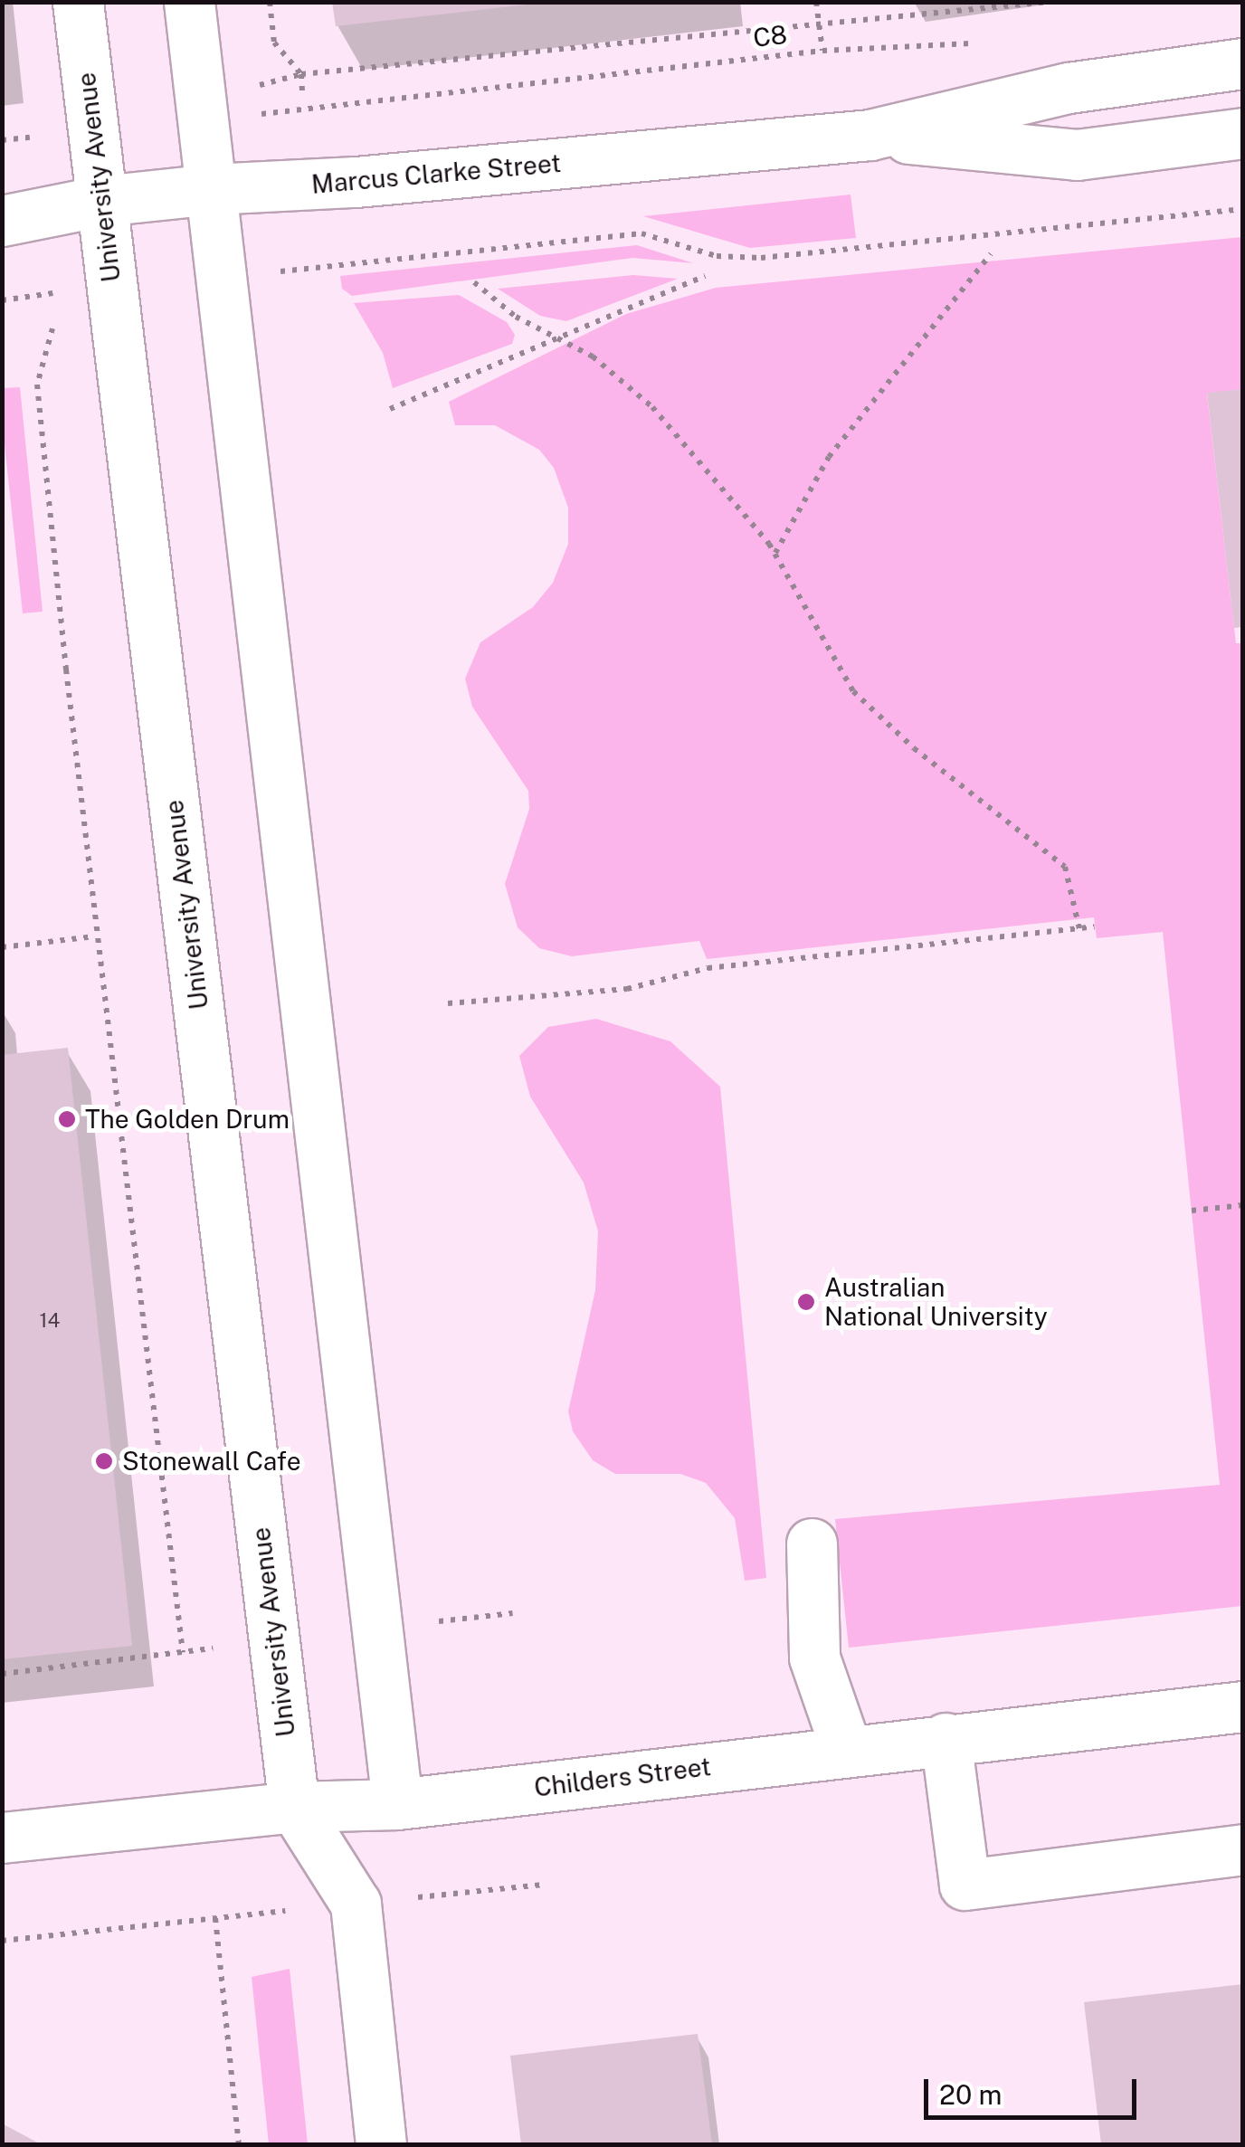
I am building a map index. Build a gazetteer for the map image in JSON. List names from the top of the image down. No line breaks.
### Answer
{"streets":{"street":["Marcus Clarke Street","University Avenue","Childers Street"],"path":["C8"]},"crossings":[["Marcus Clarke Street","University Avenue"],["University Avenue","Childers Street"]],"places":["The Golden Drum","Australian National University","Stonewall Cafe"],"house_numbers":["14"],"scale_bar":"20 m"}
